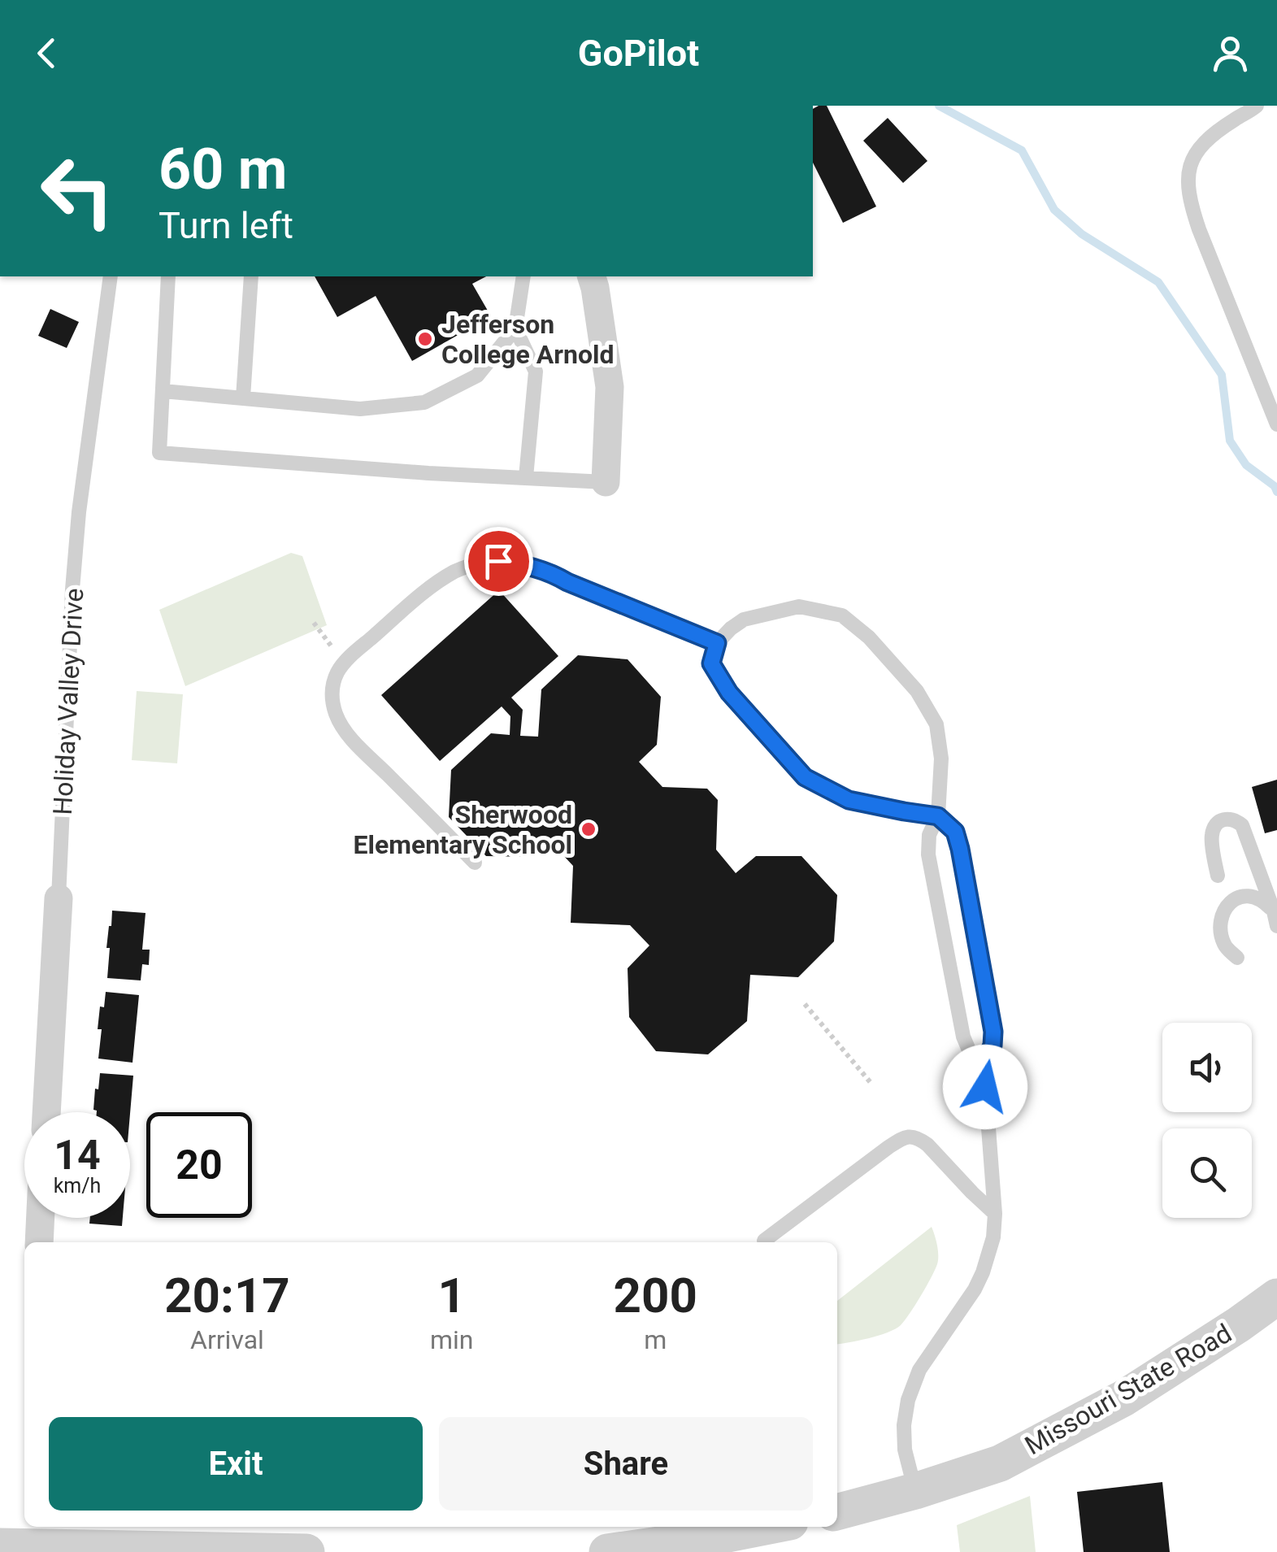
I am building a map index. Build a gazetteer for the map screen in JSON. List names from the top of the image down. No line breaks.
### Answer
{"streets":{"street":["Holiday Valley Drive","Missouri State Road"]},"places":["Jefferson College Arnold","Sherwood Elementary School"],"page":{"header":"GoPilot","turn":["60 m","Turn left"],"speed":"14 km/h","limit":"20","eta":["20:17","Arrival","1","min","200","m"],"buttons":["Exit","Share"]}}
